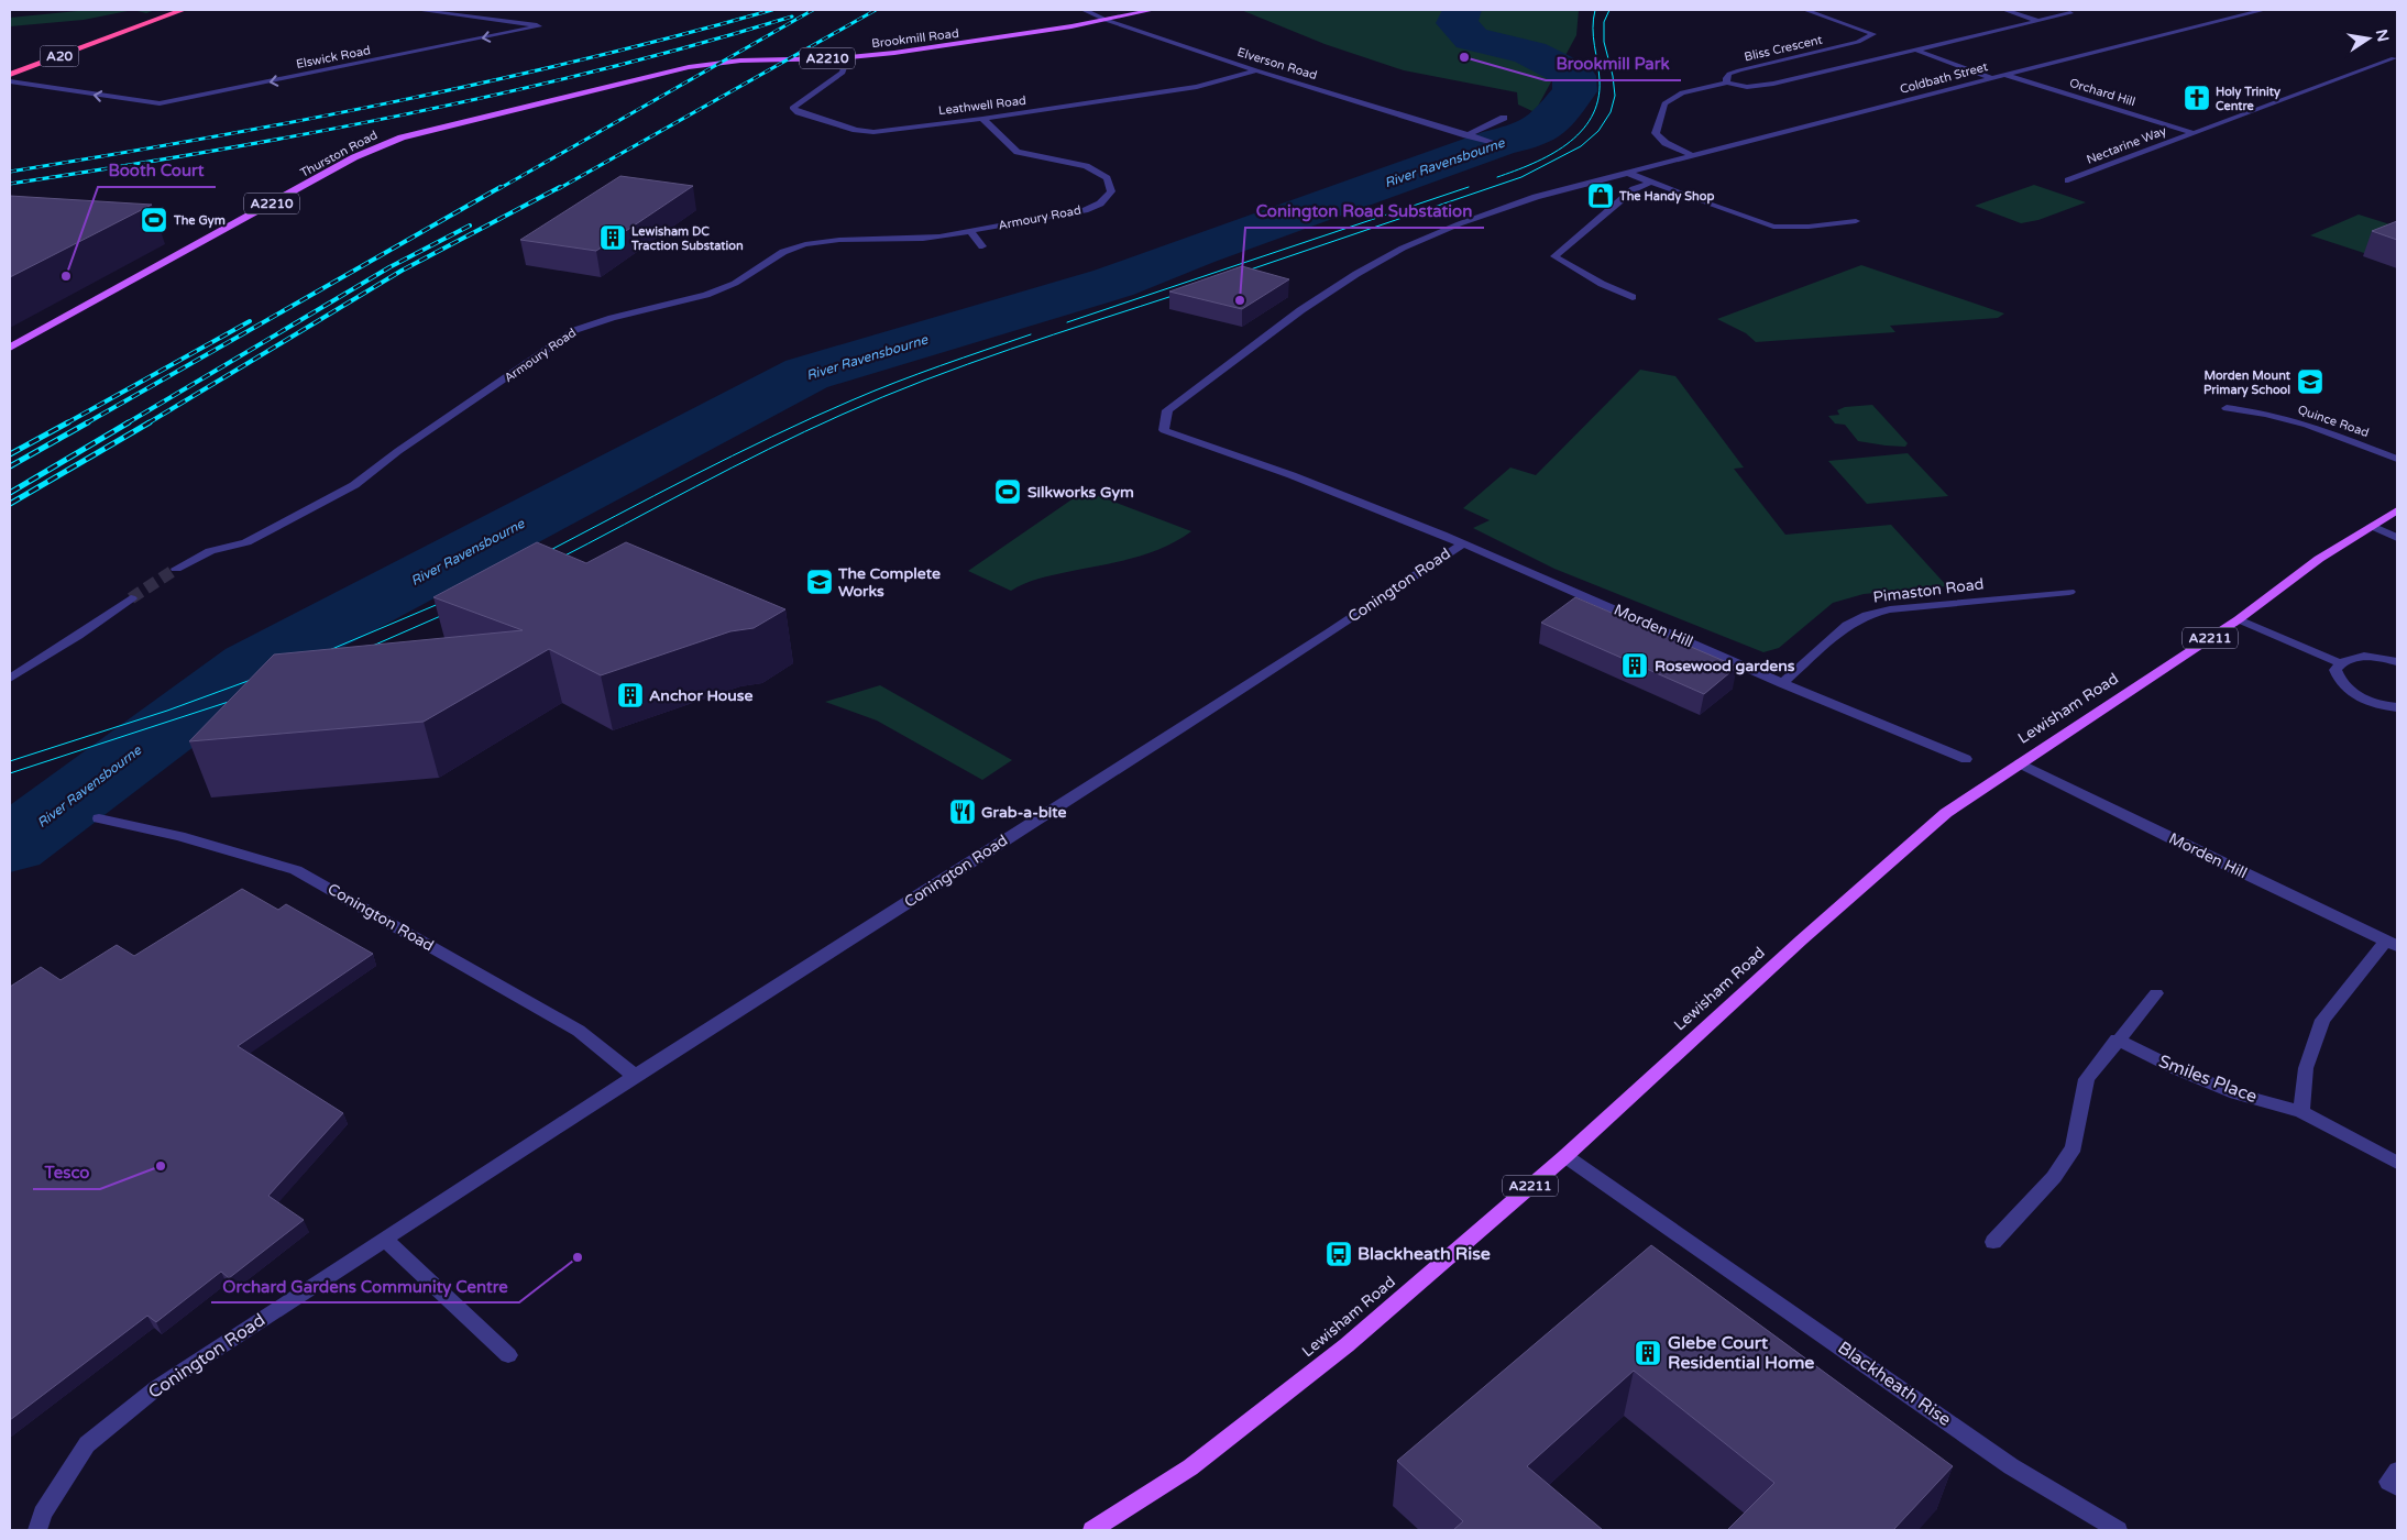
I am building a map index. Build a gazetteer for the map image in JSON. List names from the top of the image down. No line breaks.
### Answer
{"streets":{"highway":["A20"],"main road":["Brookmill Road","A2210","Thurston Road","A2211","Lewisham Road"],"street":["Bliss Crescent","Elswick Road","Elverson Road","Coldbath Street","Orchard Hill","Leathwell Road","Nectarine Way","Armoury Road","Quince Road","Conington Road","Pimaston Road","Morden Hill","Smiles Place","Blackheath Rise"]},"crossings":[["Brookmill Road","Elverson Road"],["Brookmill Road","Leathwell Road"],["Brookmill Road","Thurston Road"],["Elverson Road","Leathwell Road"],["Coldbath Street","Orchard Hill"],["Coldbath Street","Conington Road"],["Orchard Hill","Nectarine Way"],["Leathwell Road","Armoury Road"],["Conington Road","Morden Hill"],["Pimaston Road","Morden Hill"],["Morden Hill","Lewisham Road"],["Lewisham Road","Blackheath Rise"]],"water":["River Ravensbourne"],"places":{"other":["Brookmill Park","Booth Court","Conington Road Substation","Tesco","Orchard Gardens Community Centre"],"church":["Holy Trinity Centre"],"shop":["The Handy Shop"],"sports":["The Gym","Silkworks Gym"],"building":["Lewisham DC Traction Substation","Rosewood gardens","Anchor House","Glebe Court Residential Home"],"school or university":["Morden Mount Primary School","The Complete Works"],"restaurant":["Grab-a-bite"],"bus stop":["Blackheath Rise"]},"north":"right"}
